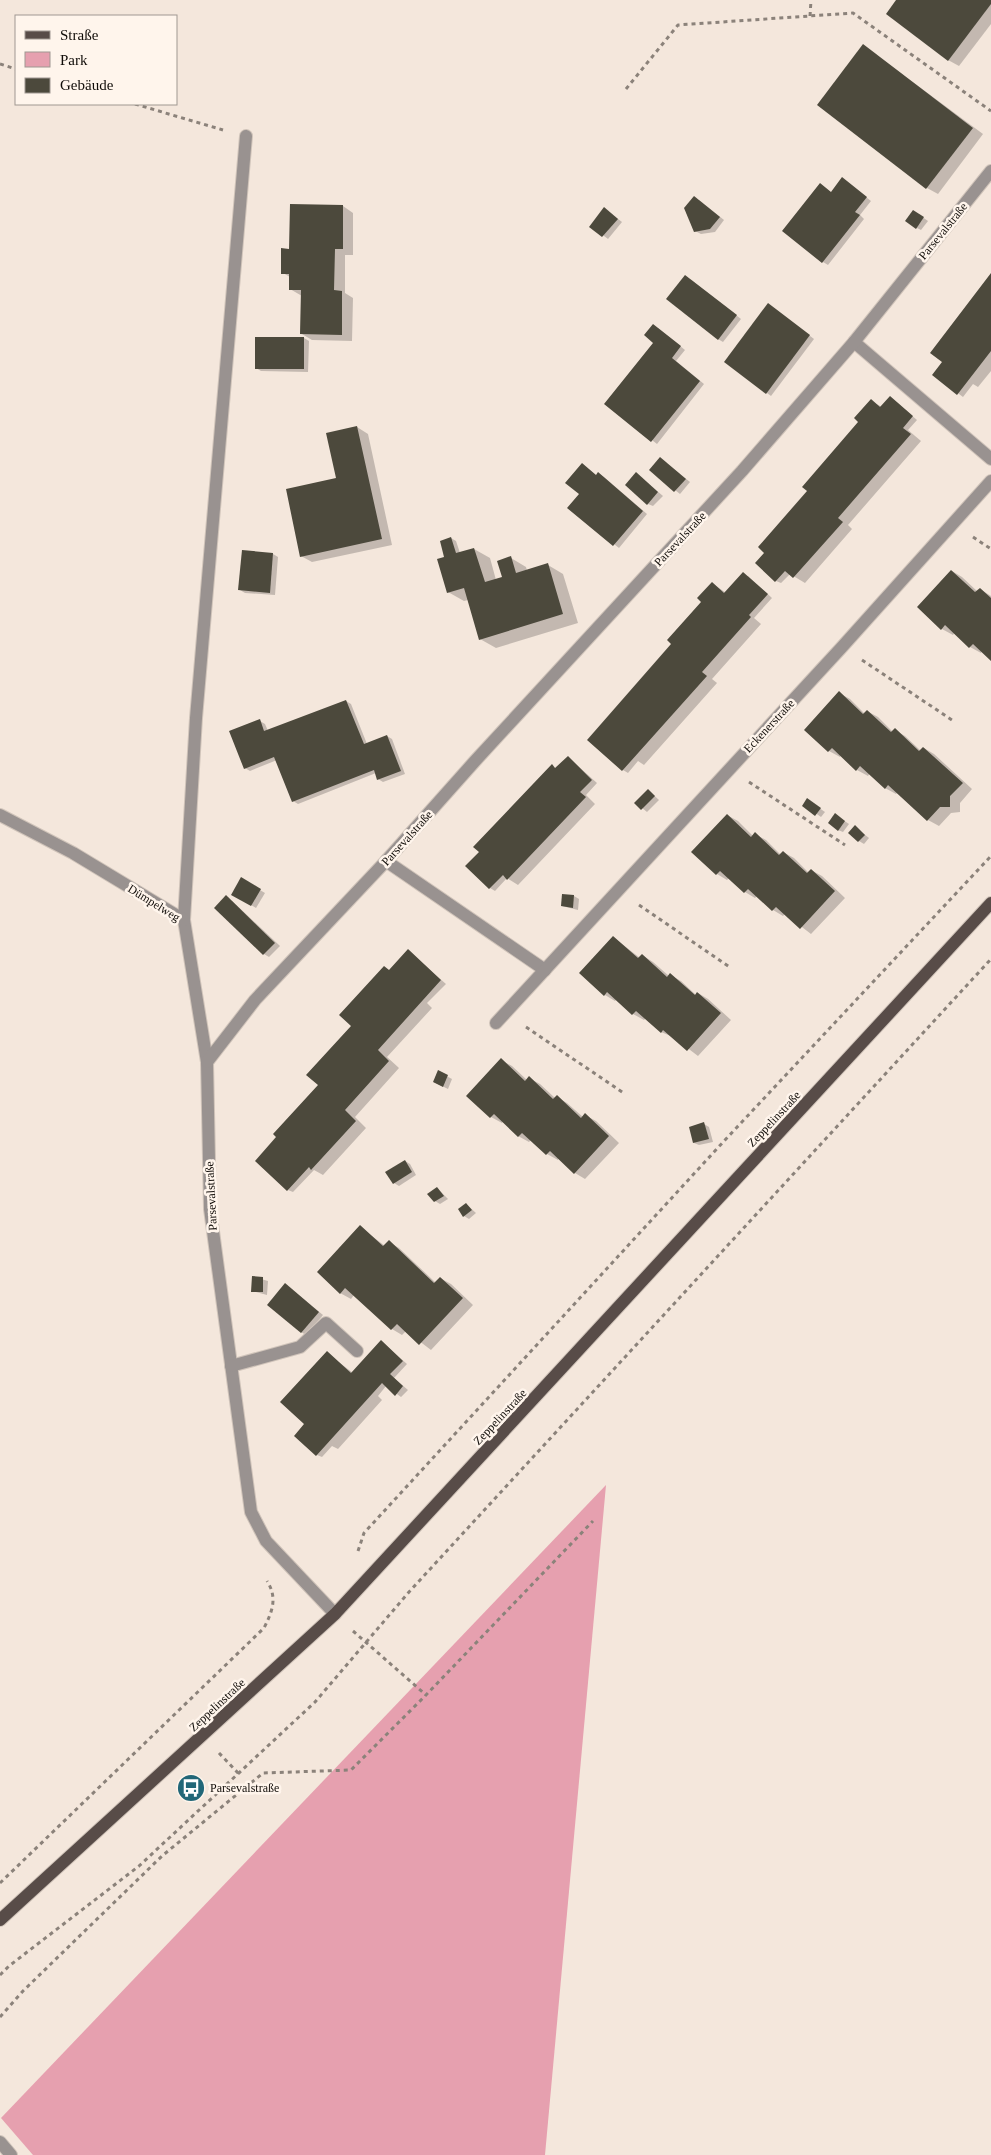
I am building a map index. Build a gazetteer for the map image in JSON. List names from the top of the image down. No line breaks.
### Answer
{"streets":{"main road":["Zeppelinstraße"],"street":["Parsevalstraße","Eckenerstraße","Dümpelweg"]},"crossings":[["Parsevalstraße","Dümpelweg"],["Parsevalstraße","Zeppelinstraße"]],"places":{"bus stop":["Parsevalstraße"]},"legend":["Straße","Park","Gebäude"]}
